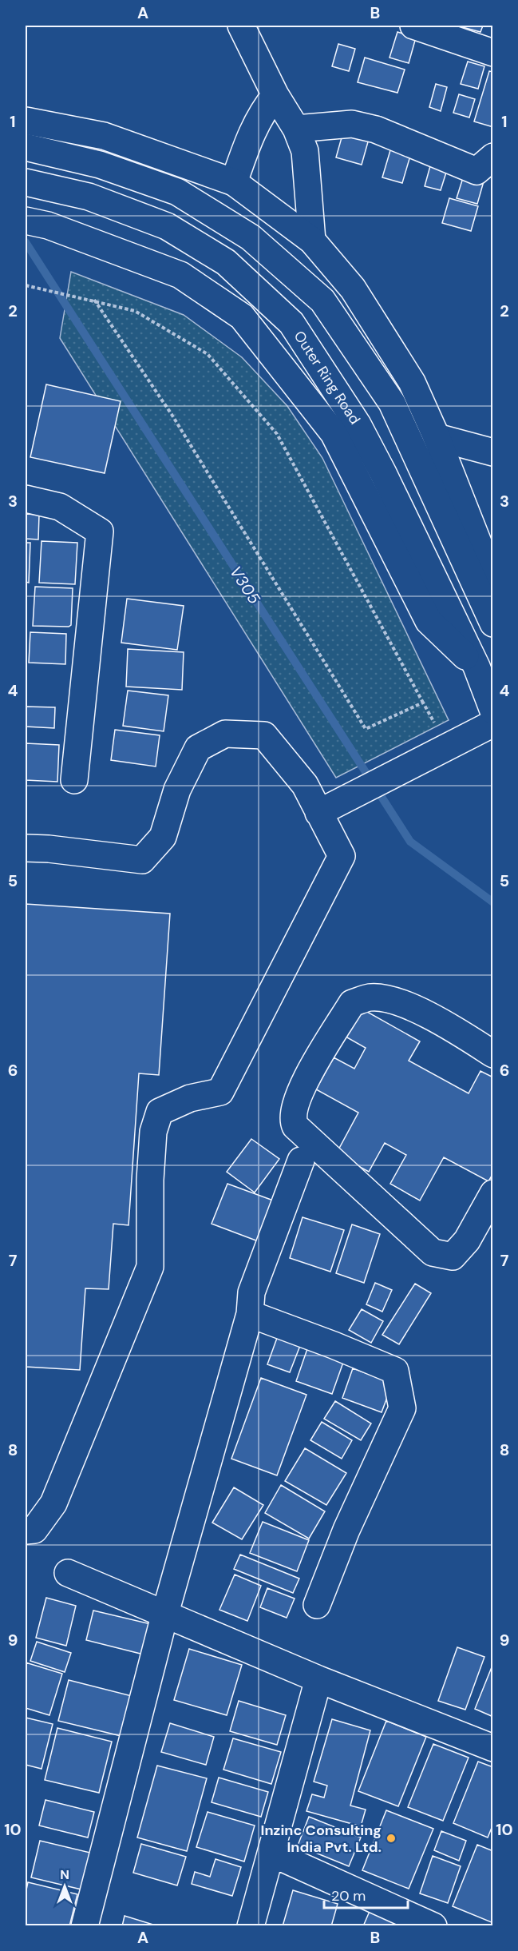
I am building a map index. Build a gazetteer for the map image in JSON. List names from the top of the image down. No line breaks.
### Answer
{"streets":{"main road":["Outer Ring Road"]},"water":["V305"],"places":["Inzinc Consulting India Pvt. Ltd."],"scale_bar":"20 m","north":"top","grid":{"columns":["A","B"],"rows":["1","2","3","4","5","6","7","8","9","10"]}}
